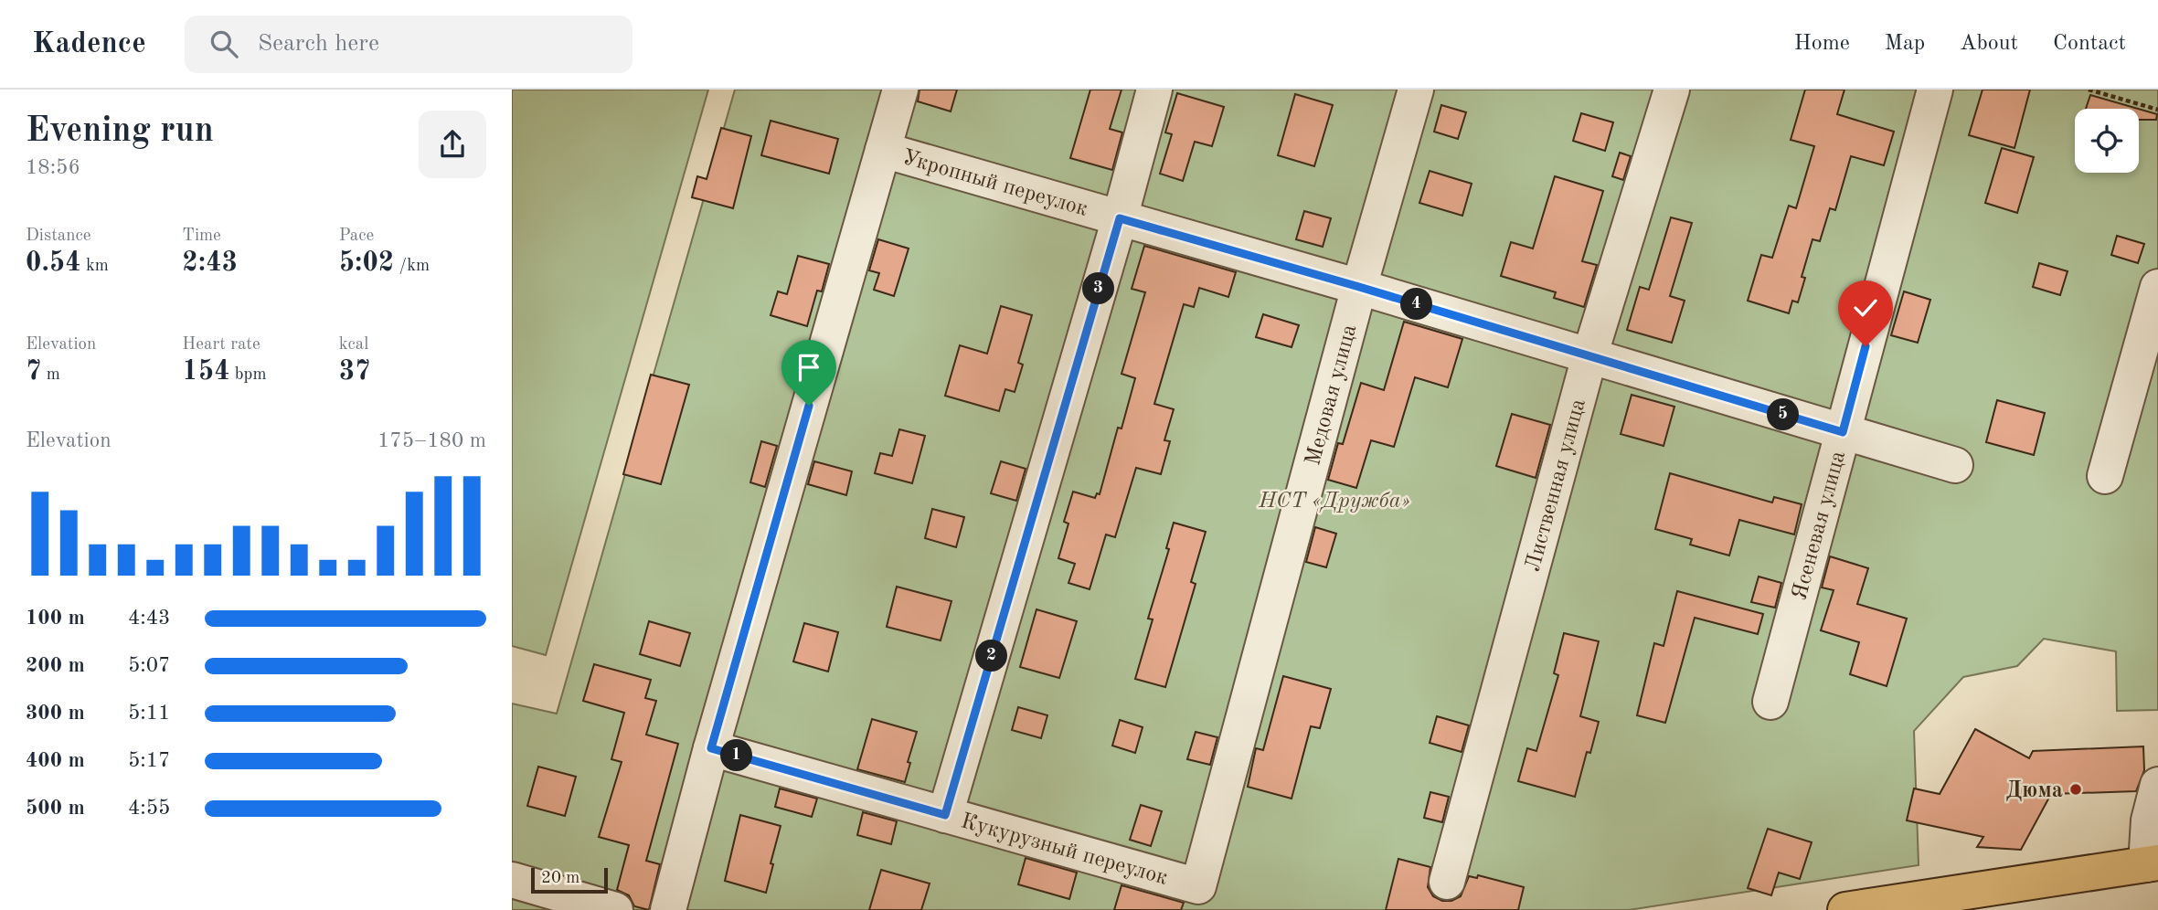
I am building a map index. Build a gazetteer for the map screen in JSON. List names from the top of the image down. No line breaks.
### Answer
{"streets":{"street":["Укропный переулок","Медовая улица","Лиственная улица","Ясеневая улица","Кукурузный переулок"]},"crossings":[["Укропный переулок","Медовая улица"],["Укропный переулок","Лиственная улица"],["Укропный переулок","Ясеневая улица"],["Медовая улица","Кукурузный переулок"]],"parks":["НСТ «Дружба»"],"places":["Дюма"],"scale_bar":"20 m","page":{"header":"Kadence","search":"Search here","nav":["Home","Map","About","Contact"],"heading":["Evening run","18:56"],"stats":[["Distance","0.54 km"],["Time","2:43"],["Pace","5:02 /km"],["Elevation","7 m"],["Heart rate","154 bpm"],["kcal","37"]],"pins":["3","4","5","2","1"],"chart":["Elevation","175–180 m"],"list":[{"name":"100 m","note":"4:43"},{"name":"200 m","note":"5:07"},{"name":"300 m","note":"5:11"},{"name":"400 m","note":"5:17"},{"name":"500 m","note":"4:55"}],"scale":"20 m"}}
